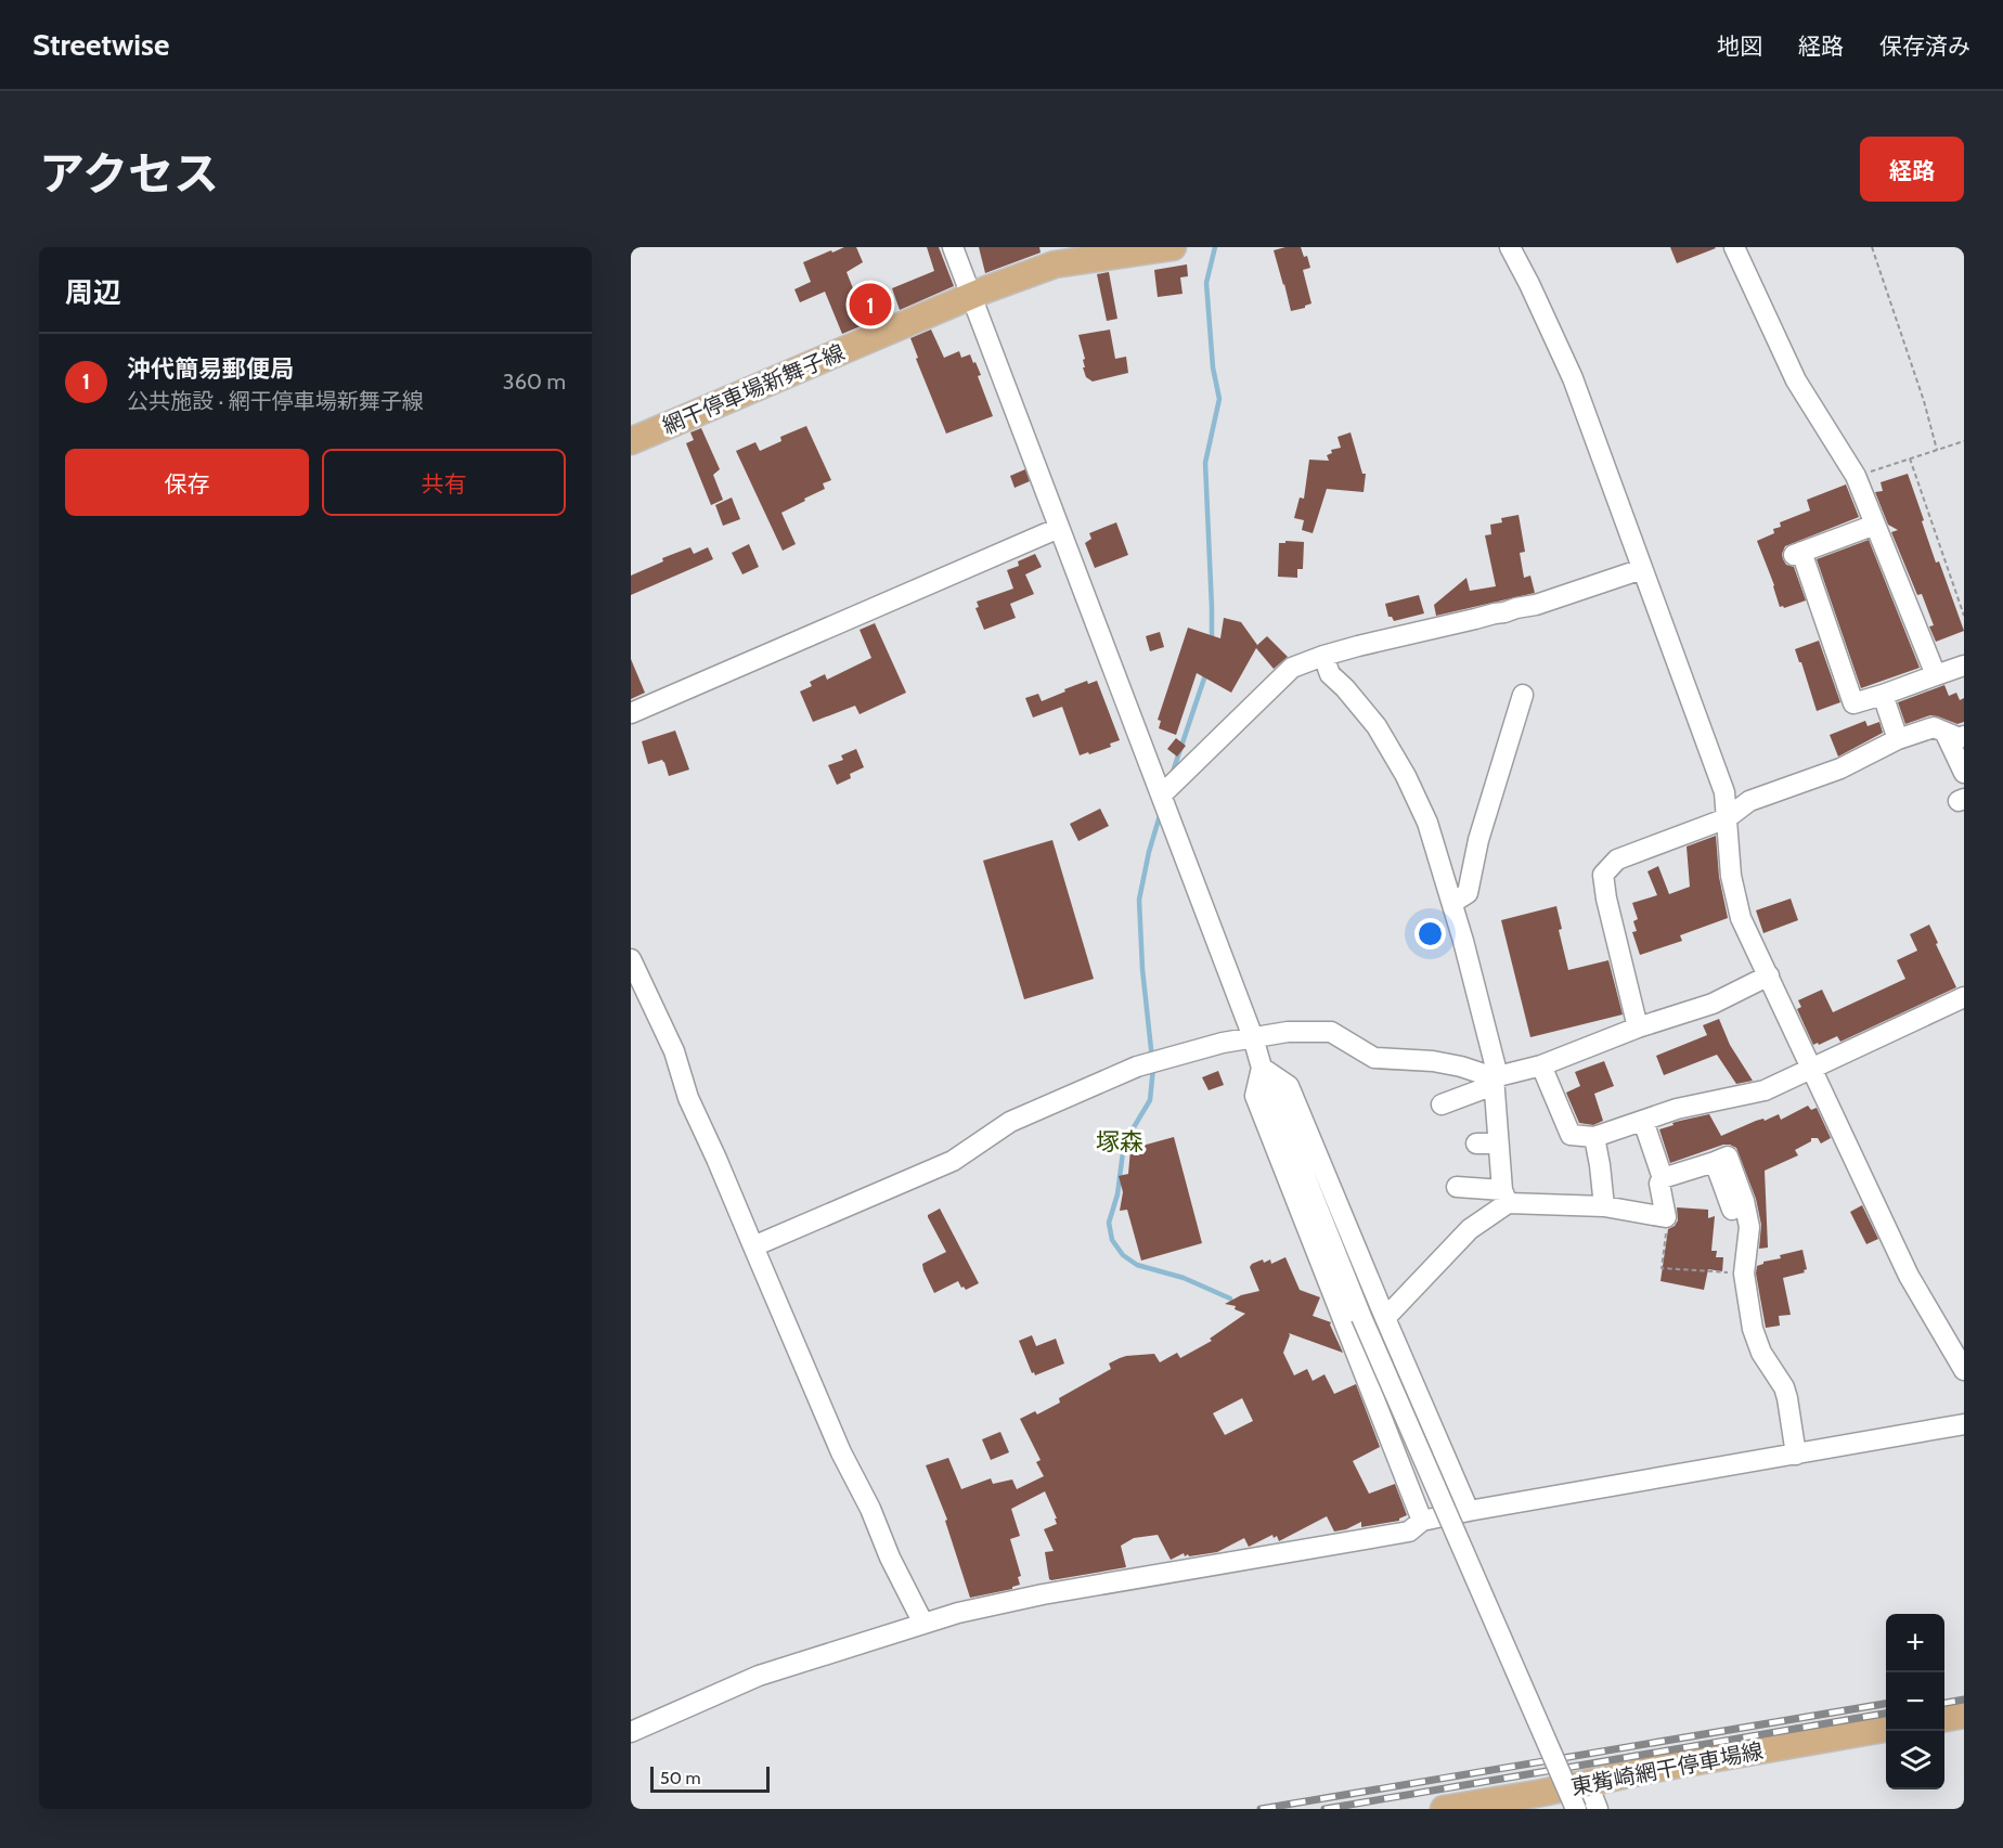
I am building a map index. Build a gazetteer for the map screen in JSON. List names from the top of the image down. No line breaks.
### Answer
{"streets":{"main road":["網干停車場新舞子線","東觜崎網干停車場線"]},"districts":["塚森"],"scale_bar":"50 m","page":{"header":"Streetwise","nav":["地図","経路","保存済み"],"title":"アクセス","buttons":["経路",["保存","共有"]],"heading":"周辺","pins":"1","list":[{"mark":"1","name":"沖代簡易郵便局","note":"公共施設 · 網干停車場新舞子線","value":"360 m"}],"map_buttons":["+","−"],"scale":"50 m"}}
